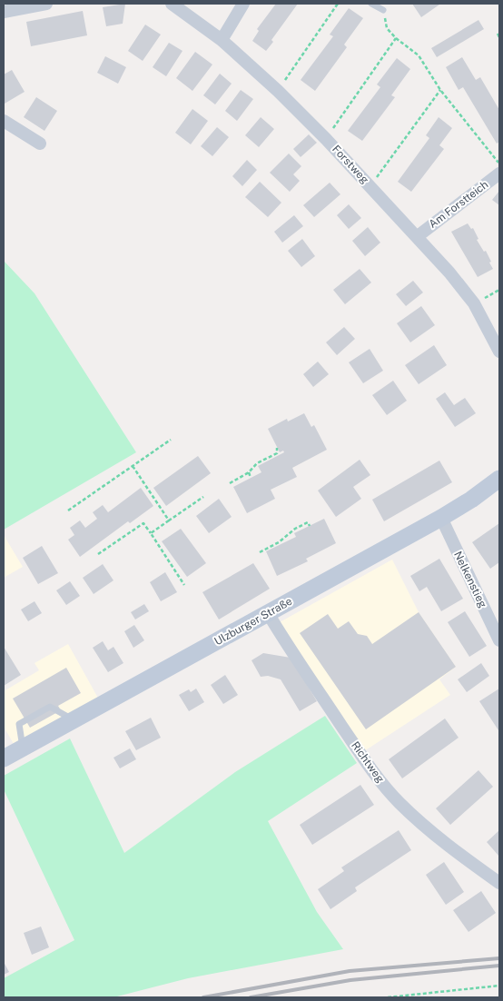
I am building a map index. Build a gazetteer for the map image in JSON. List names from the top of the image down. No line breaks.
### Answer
{"streets":{"main road":["Ulzburger Straße"],"street":["Forstweg","Am Forstteich","Nelkenstieg","Richtweg"]},"crossings":[["Forstweg","Am Forstteich"],["Nelkenstieg","Ulzburger Straße"],["Ulzburger Straße","Richtweg"]]}
